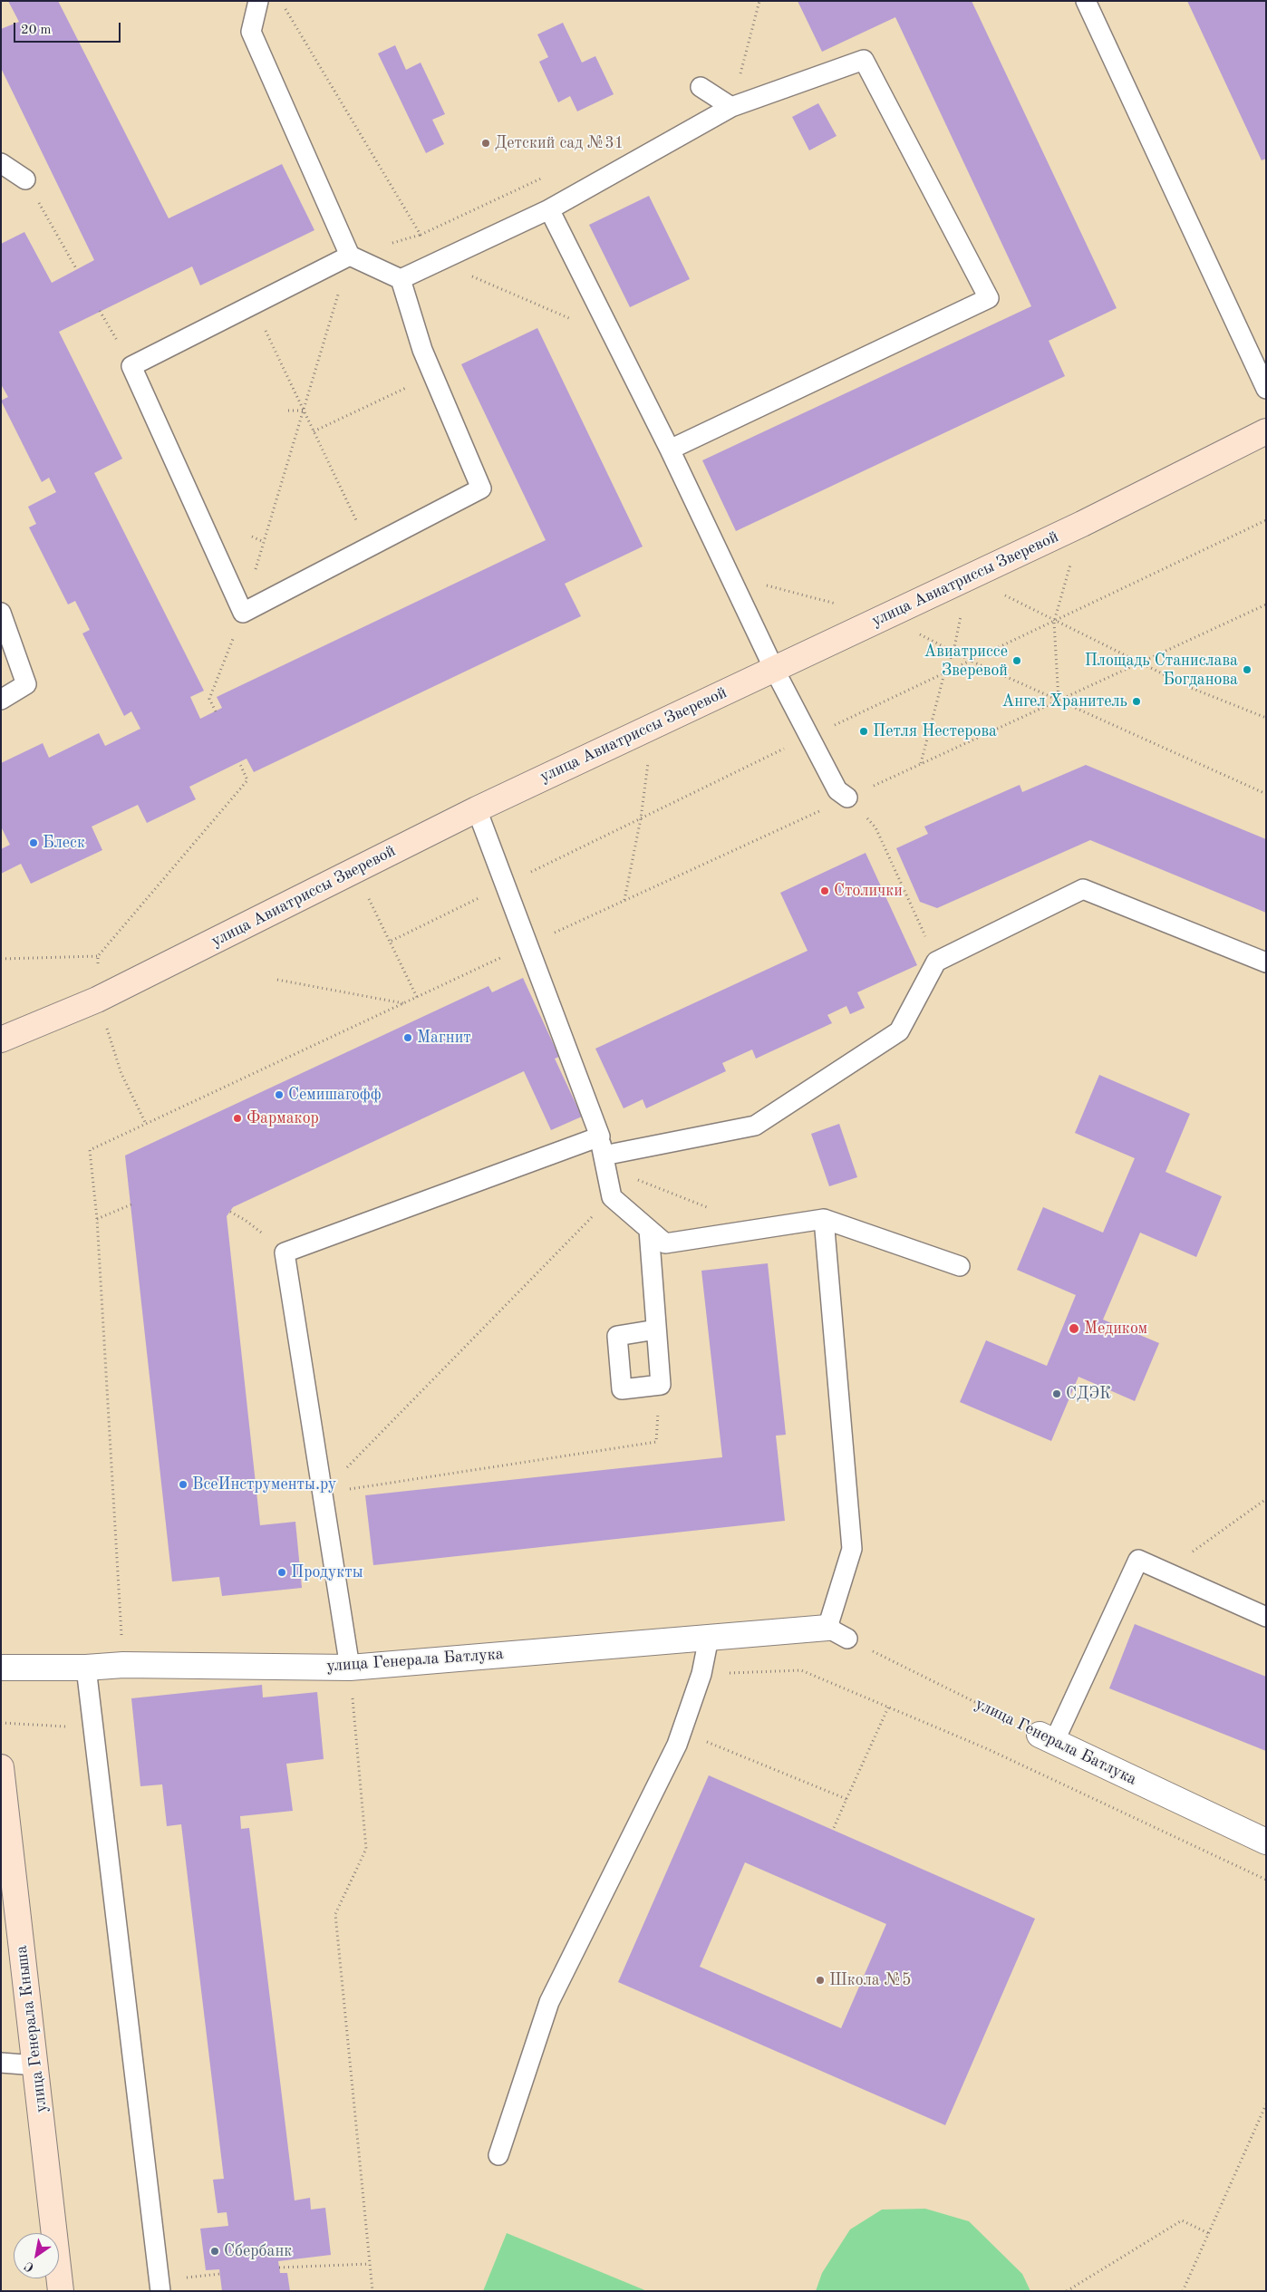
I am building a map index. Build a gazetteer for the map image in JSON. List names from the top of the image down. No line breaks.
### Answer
{"streets":{"street":["улица Авиатриссы Зверевой","улица Генерала Батлука","улица Генерала Кныша"]},"places":["Детский сад №31","Авиатриссе Зверевой","Площадь Станислава Богданова","Ангел Хранитель","Петля Нестерова","Блеск","Столички","Магнит","Семишагофф","Фармакор","Медиком","СДЭК","ВсеИнструменты.ру","Продукты","Школа №5","Сбербанк"],"scale_bar":"20 m","north":"bottom left"}
